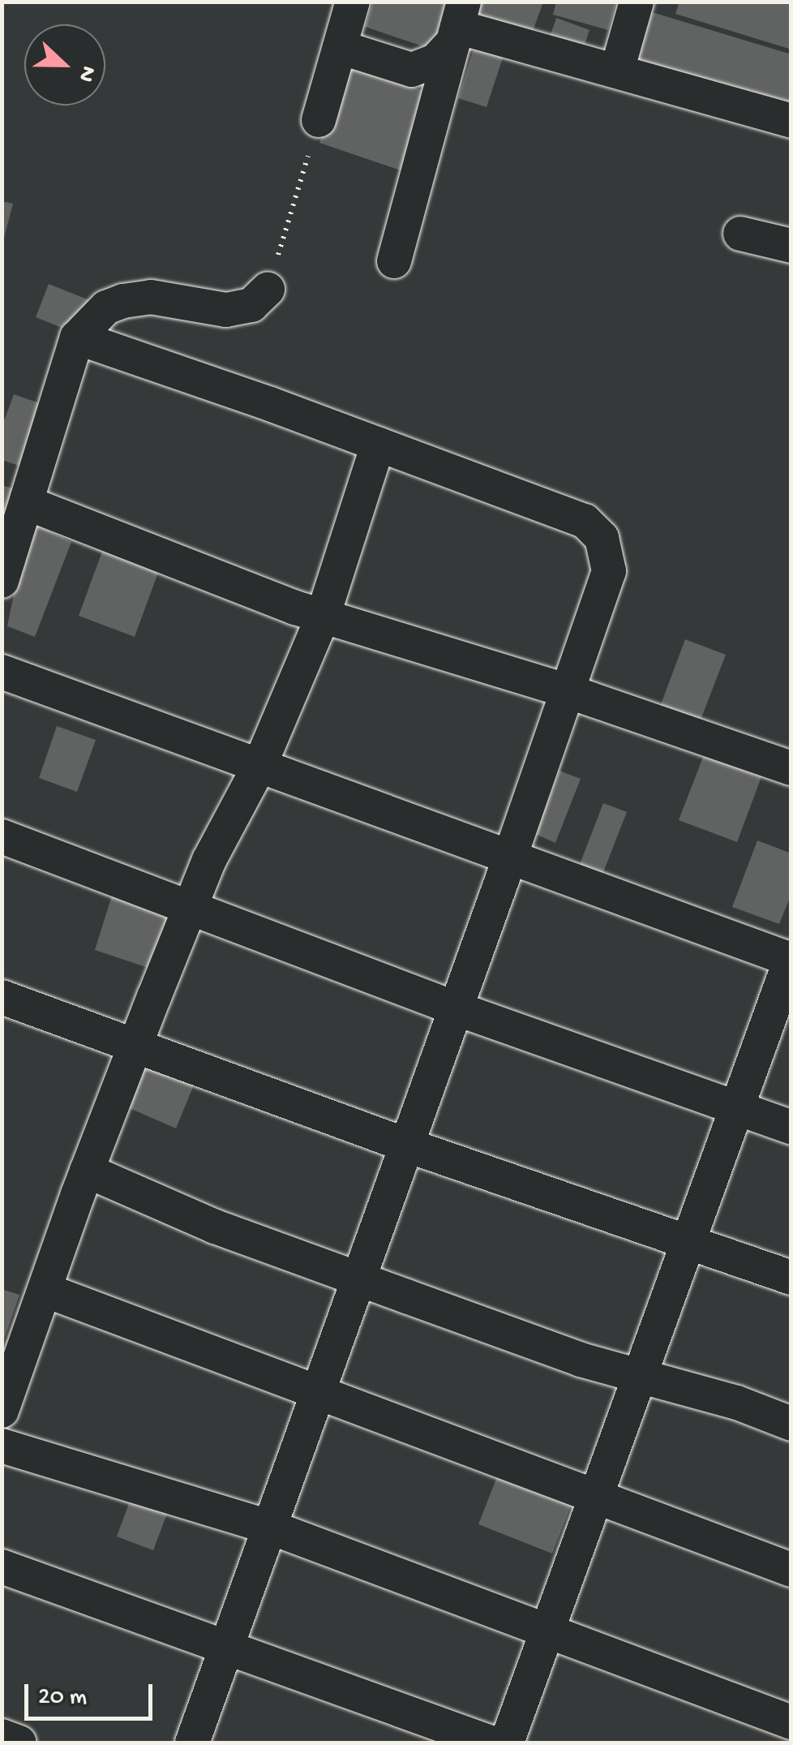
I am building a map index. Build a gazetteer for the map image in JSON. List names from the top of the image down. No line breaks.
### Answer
{"scale_bar":"20 m","north":"right"}
